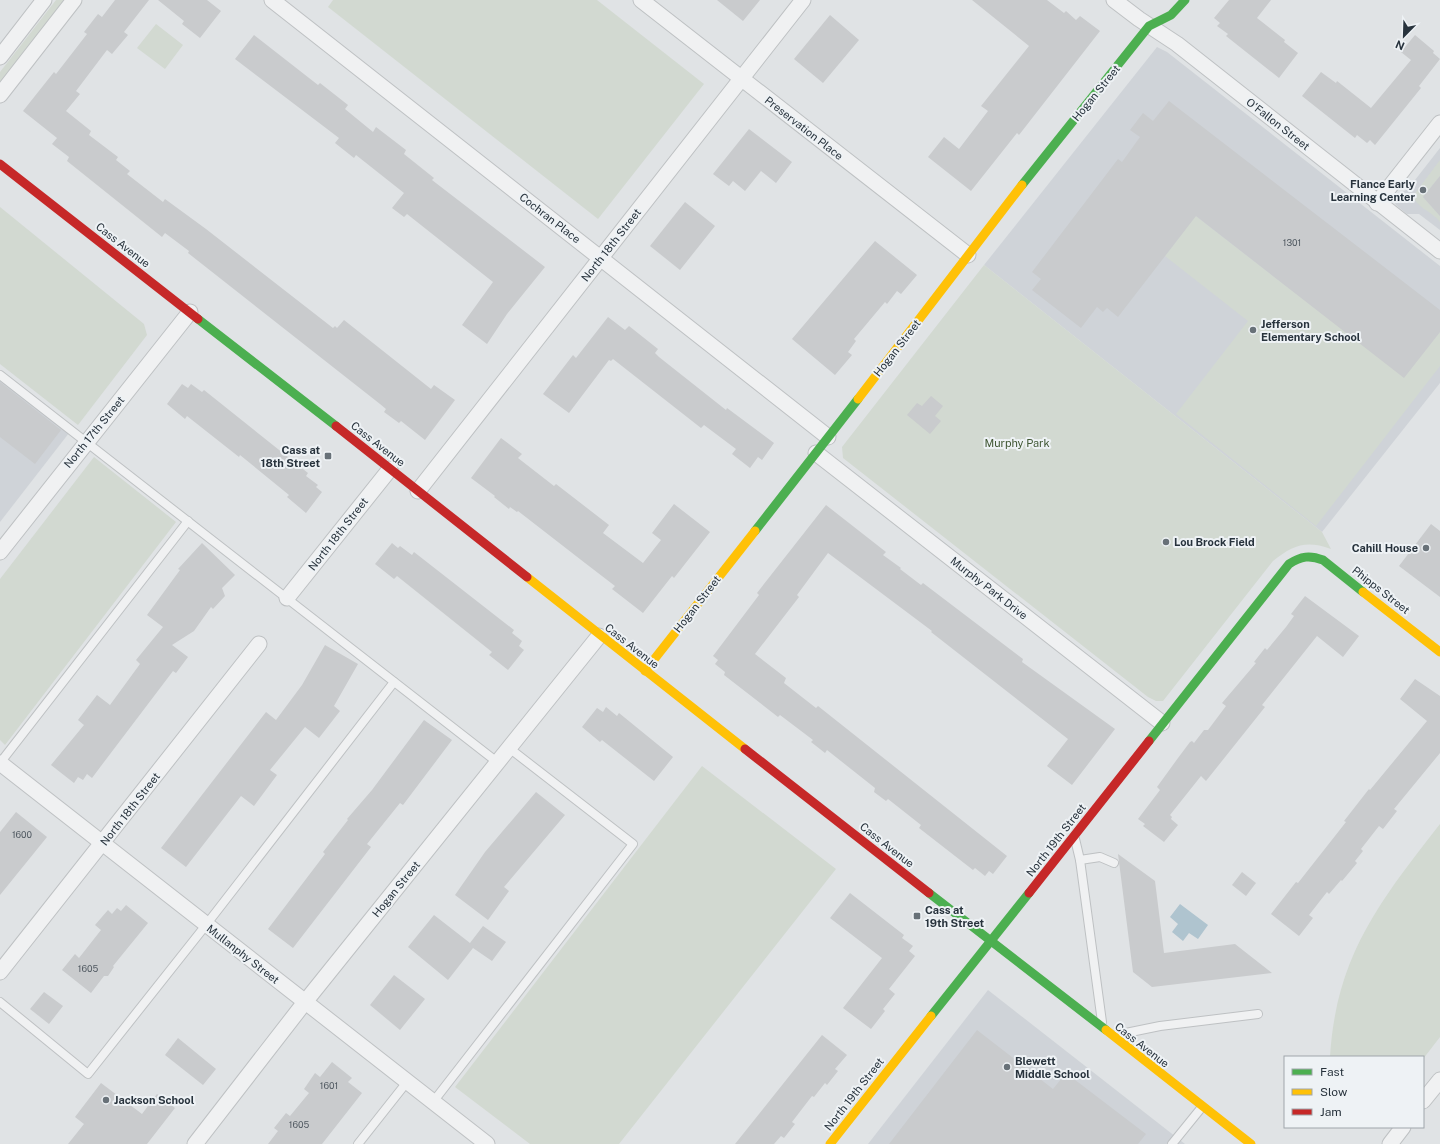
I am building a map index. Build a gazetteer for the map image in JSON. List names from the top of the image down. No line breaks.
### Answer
{"streets":{"street":["Hogan Street","O'Fallon Street","Preservation Place","Cochran Place","Cass Avenue","North 18th Street","North 17th Street","Murphy Park Drive","Phipps Street","North 19th Street","Mullanphy Street"]},"crossings":[["Hogan Street","O'Fallon Street"],["Hogan Street","Preservation Place"],["Hogan Street","Cochran Place"],["Hogan Street","Cass Avenue"],["Hogan Street","Murphy Park Drive"],["Hogan Street","Mullanphy Street"],["Preservation Place","North 18th Street"],["Cochran Place","North 18th Street"],["Cass Avenue","North 18th Street"],["Cass Avenue","North 17th Street"],["Cass Avenue","North 19th Street"],["North 18th Street","Mullanphy Street"],["Murphy Park Drive","North 19th Street"],["Phipps Street","North 19th Street"]],"parks":["Murphy Park"],"places":{"other":["Flance Early Learning Center","Jefferson Elementary School","Lou Brock Field","Cahill House","Blewett Middle School","Jackson School"],"transit":["Cass at 18th Street","Cass at 19th Street"]},"house_numbers":["1301","1600","1605","1601","1605"],"legend":["Fast","Slow","Jam"],"north":"bottom left"}
